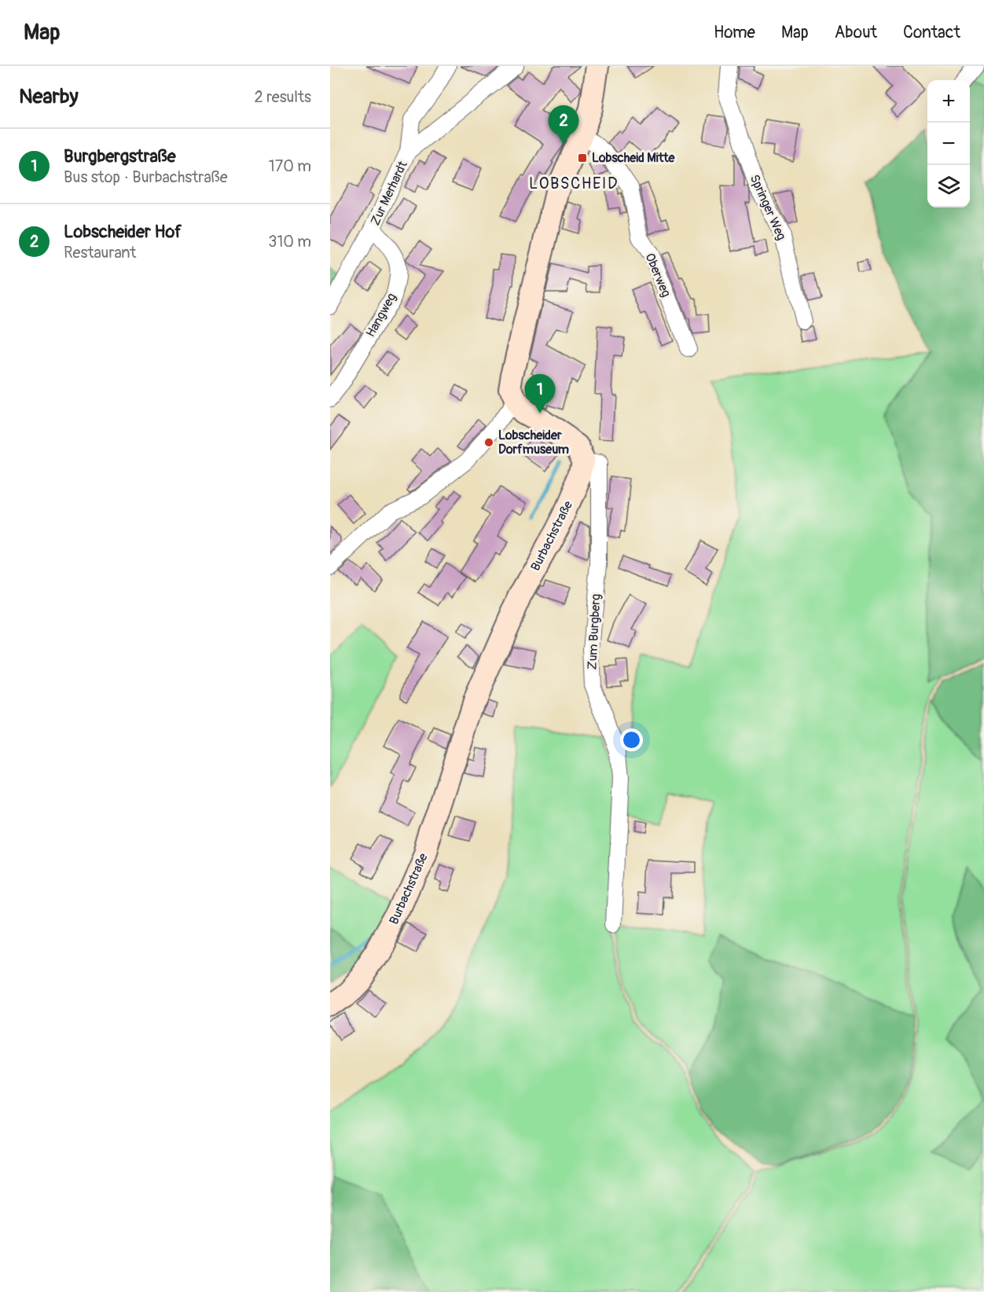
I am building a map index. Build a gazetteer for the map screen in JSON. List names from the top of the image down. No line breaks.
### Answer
{"streets":{"street":["Zur Merhardt","Springer Weg","Oberweg","Hangweg","Burbachstraße","Zum Burgberg"]},"crossings":[["Zur Merhardt","Hangweg"],["Burbachstraße","Zum Burgberg"]],"districts":["LOBSCHEID"],"places":{"transit":["Lobscheid Mitte"],"other":["Lobscheider Dorfmuseum"]},"page":{"header":"Map","nav":["Home","Map","About","Contact"],"heading":["Nearby","2 results"],"map_buttons":["+","−"],"pins":["2","1"],"list":[{"mark":"1","name":"Burgbergstraße","note":"Bus stop · Burbachstraße","value":"170 m"},{"mark":"2","name":"Lobscheider Hof","note":"Restaurant","value":"310 m"}]}}
